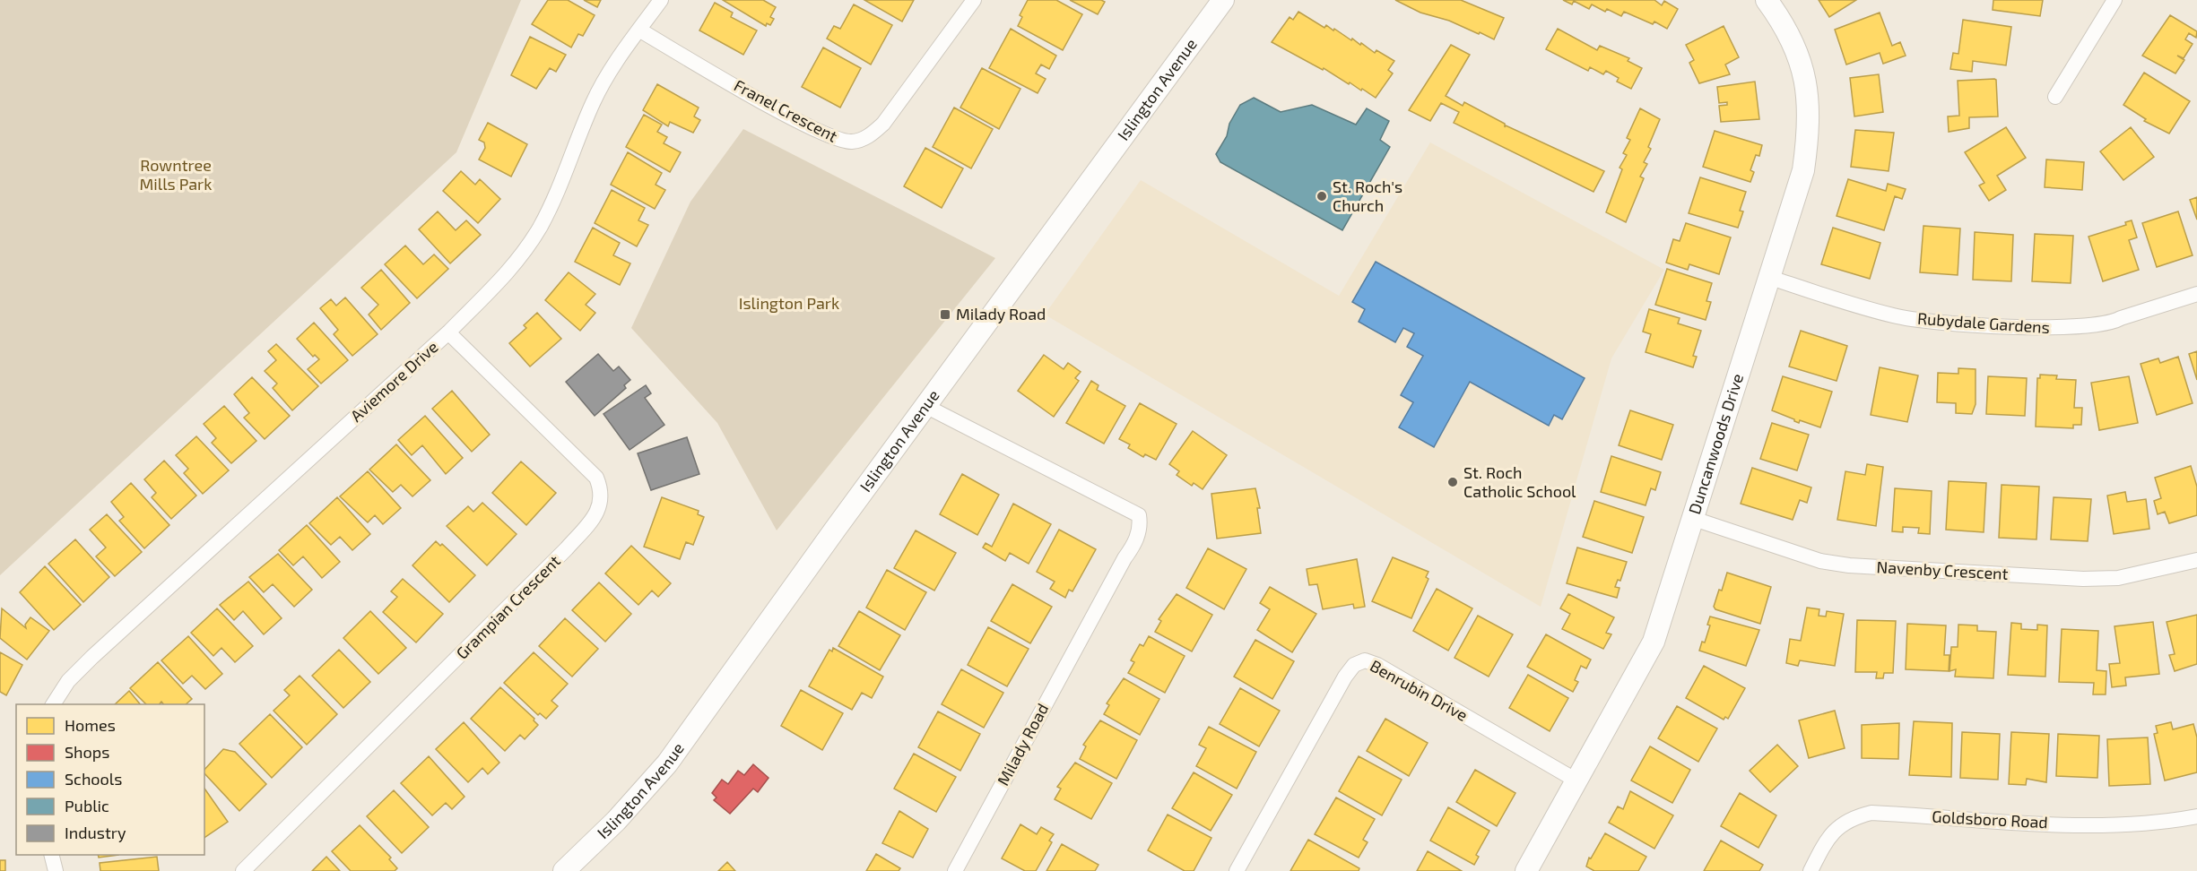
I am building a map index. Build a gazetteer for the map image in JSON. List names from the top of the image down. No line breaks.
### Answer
{"streets":{"main road":["Islington Avenue","Duncanwoods Drive"],"street":["Franel Crescent","Rubydale Gardens","Aviemore Drive","Navenby Crescent","Grampian Crescent","Benrubin Drive","Milady Road","Goldsboro Road"]},"crossings":[["Islington Avenue","Milady Road"],["Franel Crescent","Aviemore Drive"],["Rubydale Gardens","Duncanwoods Drive"],["Aviemore Drive","Grampian Crescent"],["Duncanwoods Drive","Navenby Crescent"],["Duncanwoods Drive","Benrubin Drive"]],"parks":["Rowntree Mills Park","Islington Park"],"places":{"other":["St. Roch's Church","St. Roch Catholic School"],"transit":["Milady Road"]},"legend":["Homes","Shops","Schools","Public","Industry"]}
